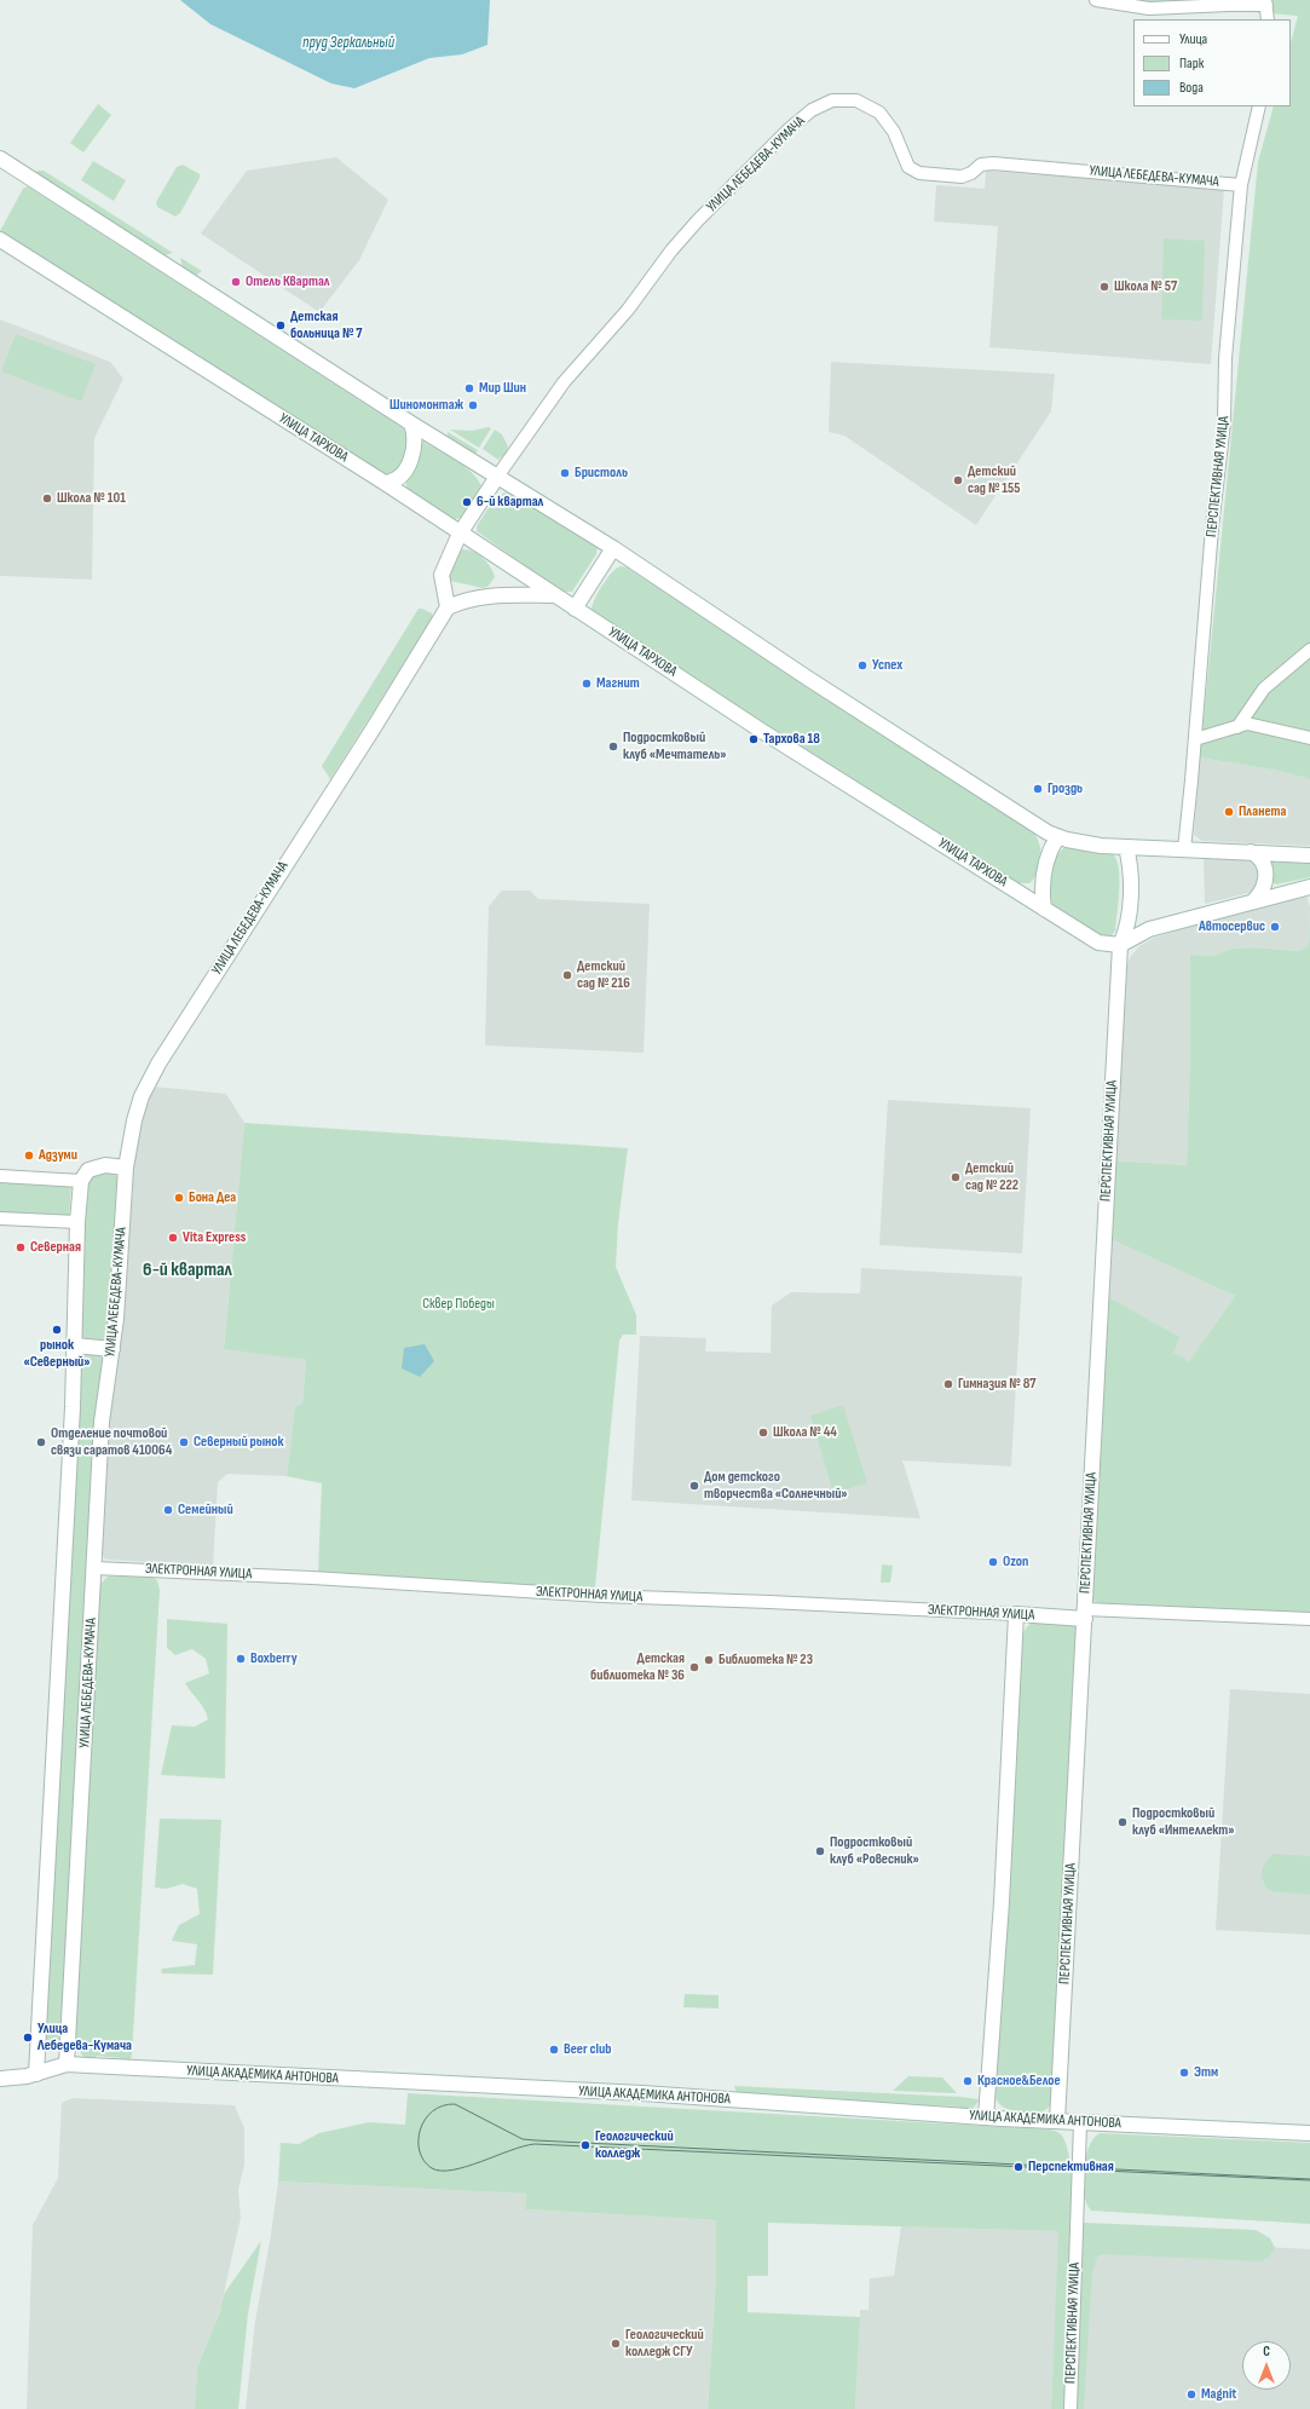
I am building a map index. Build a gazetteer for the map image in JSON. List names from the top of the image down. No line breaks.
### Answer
{"streets":{"main road":["УЛИЦА ЛЕБЕДЕВА-КУМАЧА","УЛИЦА ТАРХОВА","ПЕРСПЕКТИВНАЯ УЛИЦА","ЭЛЕКТРОННАЯ УЛИЦА","УЛИЦА АКАДЕМИКА АНТОНОВА"]},"crossings":[["УЛИЦА ЛЕБЕДЕВА-КУМАЧА","ПЕРСПЕКТИВНАЯ УЛИЦА"],["УЛИЦА ЛЕБЕДЕВА-КУМАЧА","ЭЛЕКТРОННАЯ УЛИЦА"],["УЛИЦА ЛЕБЕДЕВА-КУМАЧА","УЛИЦА АКАДЕМИКА АНТОНОВА"],["УЛИЦА ТАРХОВА","ПЕРСПЕКТИВНАЯ УЛИЦА"],["ПЕРСПЕКТИВНАЯ УЛИЦА","ЭЛЕКТРОННАЯ УЛИЦА"],["ПЕРСПЕКТИВНАЯ УЛИЦА","УЛИЦА АКАДЕМИКА АНТОНОВА"]],"districts":["6-й квартал"],"water":["пруд Зеркальный"],"parks":["Сквер Победы"],"places":["Отель Квартал","Школа № 57","Детская больница № 7","Мир Шин","Шиномонтаж","Бристоль","Детский сад № 155","Школа № 101","6-й квартал","Успех","Магнит","Тархова 18","Подростковый клуб «Мечтатель»","Гроздь","Планета","Автосервис","Детский сад № 216","Адзуми","Детский сад № 222","Бона Деа","Vita Express","Северная","рынок «Северный»","Гимназия № 87","Школа № 44","Отделение почтовой связи саратов 410064","Северный рынок","Дом детского творчества «Солнечный»","Семейный","Ozon","Boxberry","Библиотека № 23","Детская библиотека № 36","Подростковый клуб «Интеллект»","Подростковый клуб «Ровесник»","Улица Лебедева-Кумача","Beer club","Этм","Красное&Белое","Геологический колледж","Перспективная","Геологический колледж СГУ","Magnit"],"legend":["Улица","Парк","Вода"],"north":"top"}
